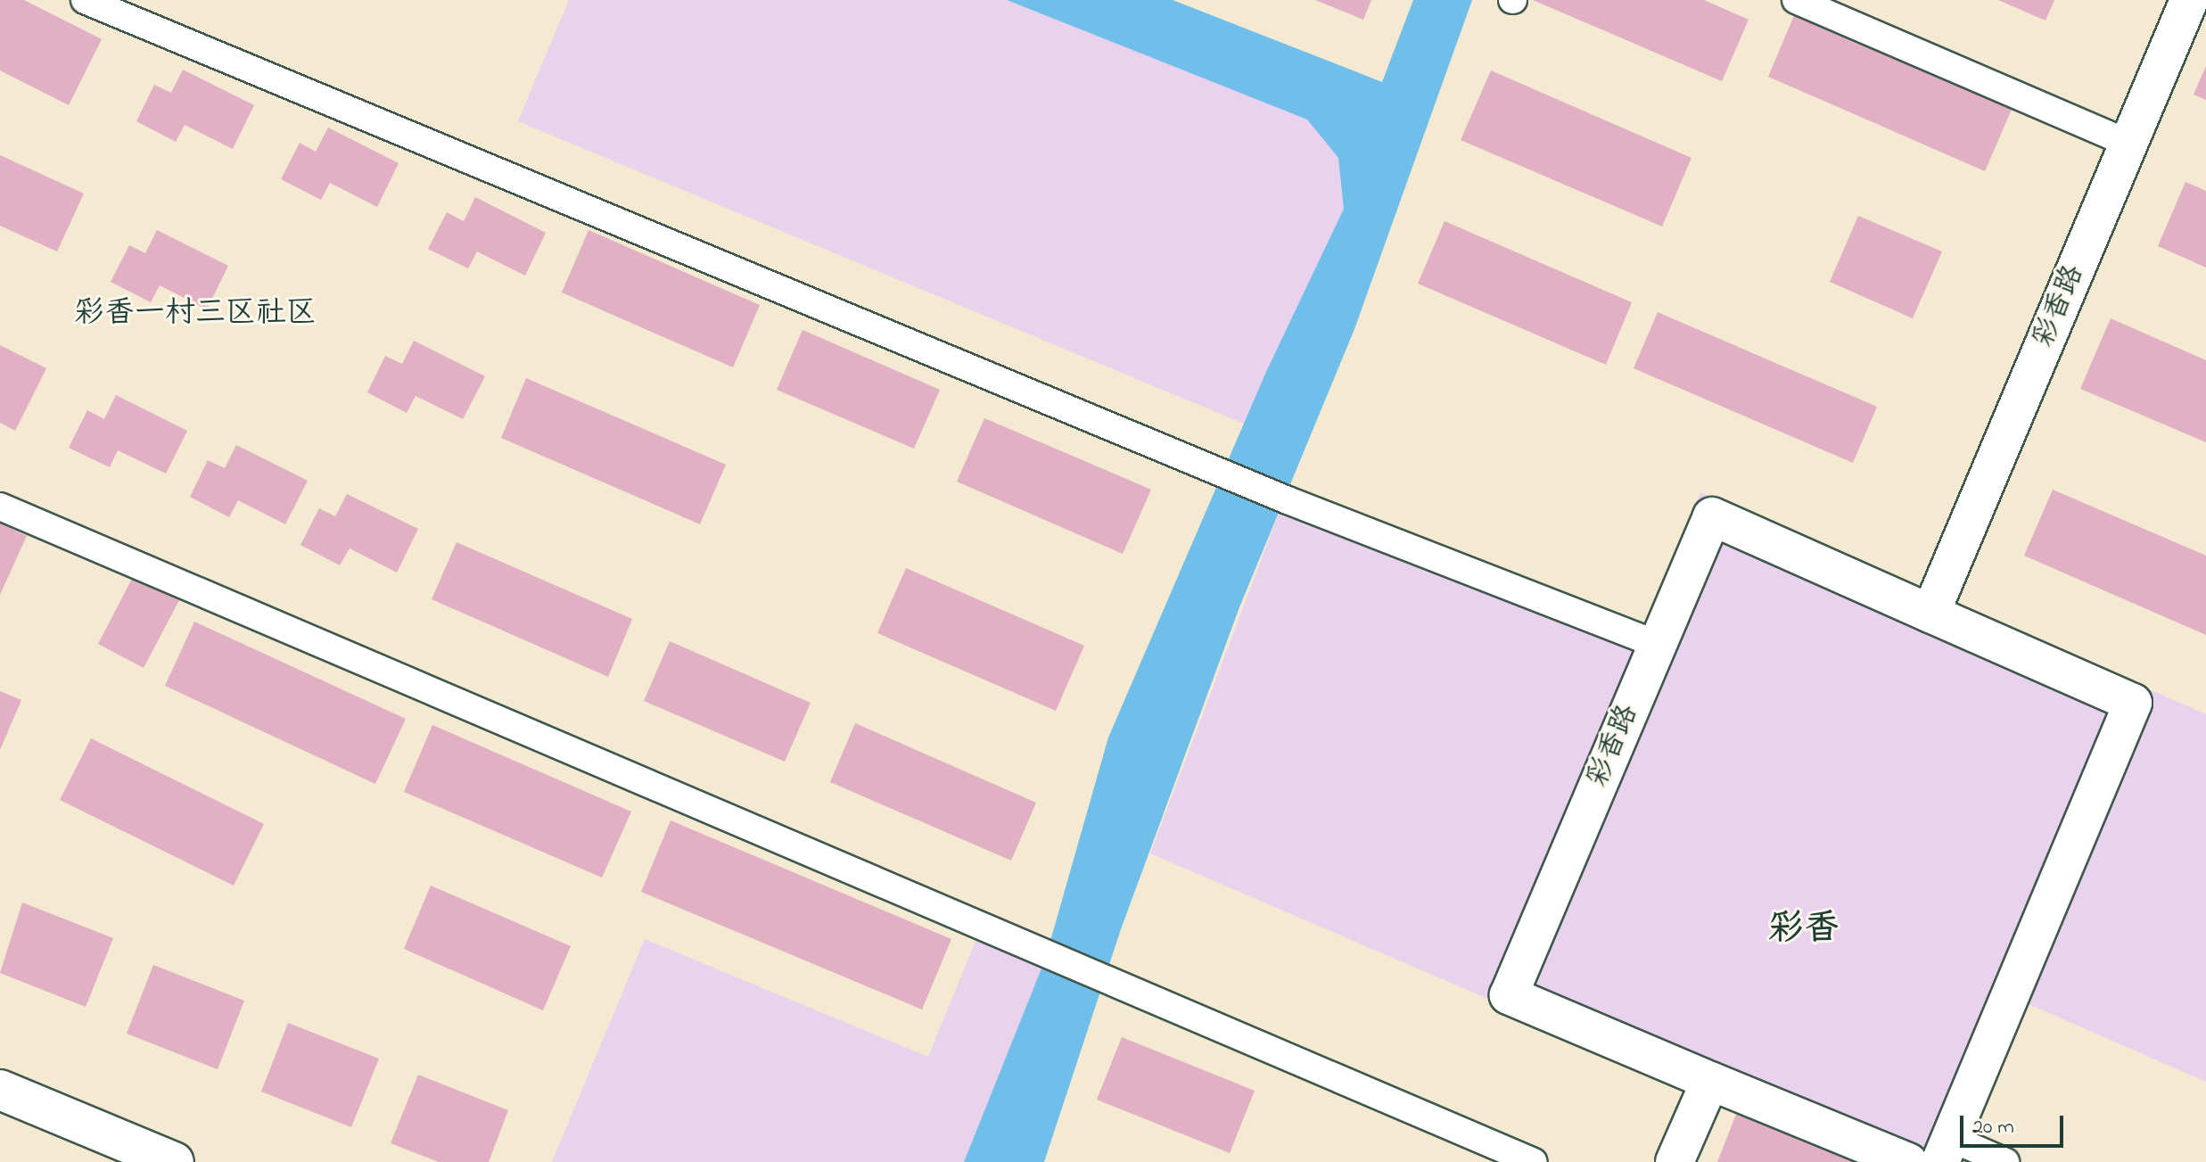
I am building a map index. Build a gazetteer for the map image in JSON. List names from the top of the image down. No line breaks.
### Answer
{"streets":{"street":["彩香路"]},"districts":["彩香一村三区社区","彩香"],"scale_bar":"20 m"}
